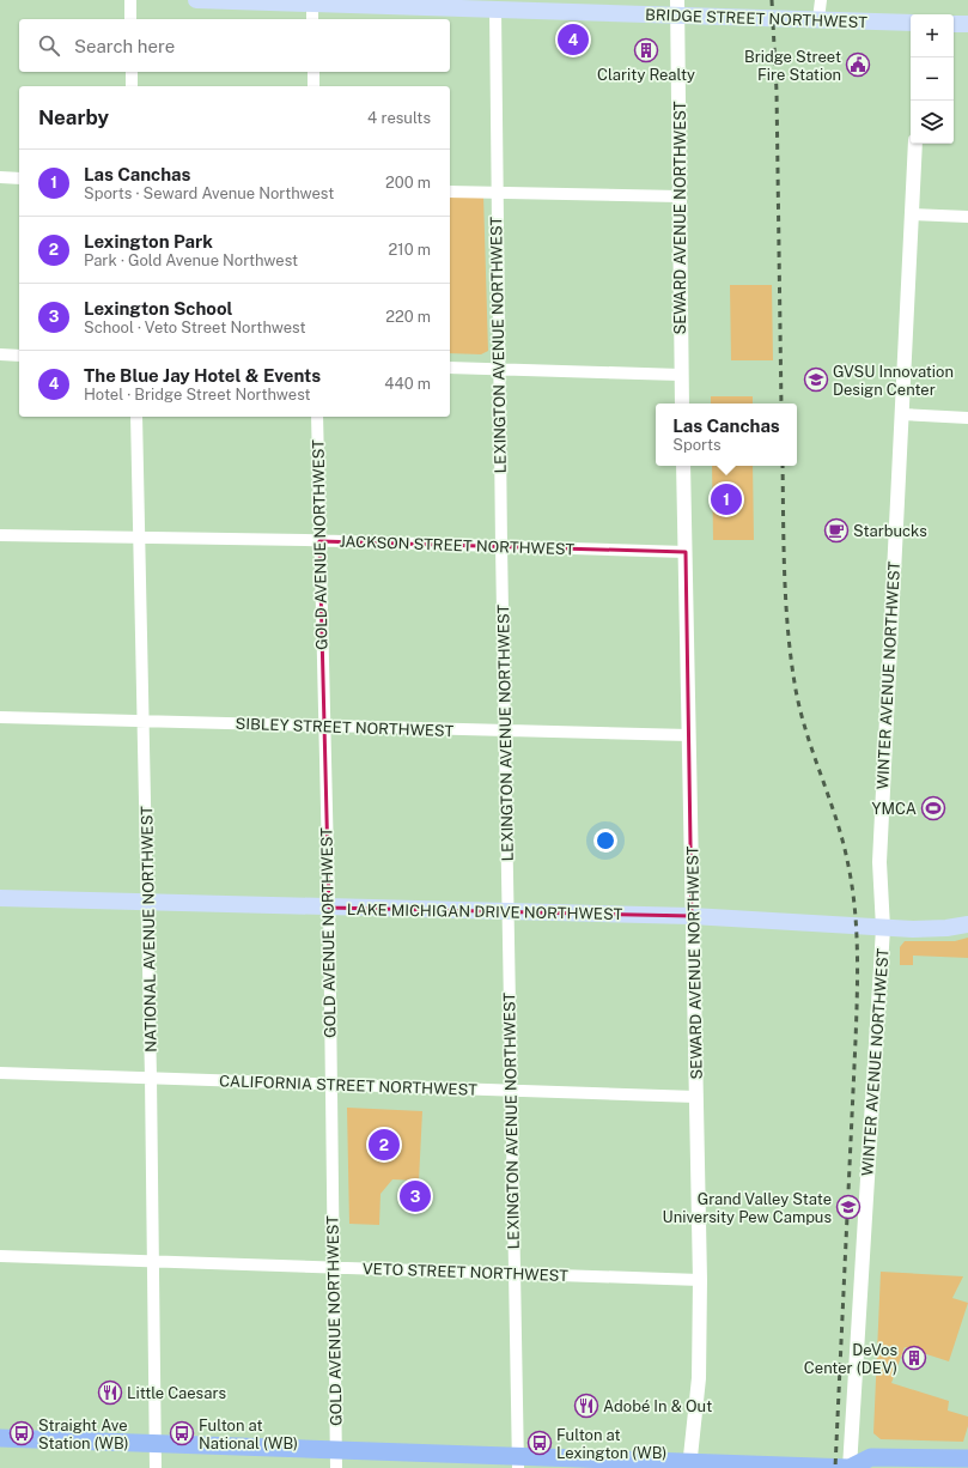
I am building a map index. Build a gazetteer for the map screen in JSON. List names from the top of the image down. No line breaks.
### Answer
{"streets":{"main road":["BRIDGE STREET NORTHWEST","LAKE MICHIGAN DRIVE NORTHWEST"],"street":["SEWARD AVENUE NORTHWEST","LEXINGTON AVENUE NORTHWEST","GOLD AVENUE NORTHWEST","JACKSON STREET NORTHWEST","WINTER AVENUE NORTHWEST","SIBLEY STREET NORTHWEST","NATIONAL AVENUE NORTHWEST","CALIFORNIA STREET NORTHWEST","VETO STREET NORTHWEST"]},"crossings":[["BRIDGE STREET NORTHWEST","SEWARD AVENUE NORTHWEST"],["BRIDGE STREET NORTHWEST","LEXINGTON AVENUE NORTHWEST"],["SEWARD AVENUE NORTHWEST","JACKSON STREET NORTHWEST"],["SEWARD AVENUE NORTHWEST","SIBLEY STREET NORTHWEST"],["SEWARD AVENUE NORTHWEST","LAKE MICHIGAN DRIVE NORTHWEST"],["SEWARD AVENUE NORTHWEST","CALIFORNIA STREET NORTHWEST"],["SEWARD AVENUE NORTHWEST","VETO STREET NORTHWEST"],["LEXINGTON AVENUE NORTHWEST","JACKSON STREET NORTHWEST"],["LEXINGTON AVENUE NORTHWEST","SIBLEY STREET NORTHWEST"],["LEXINGTON AVENUE NORTHWEST","LAKE MICHIGAN DRIVE NORTHWEST"],["LEXINGTON AVENUE NORTHWEST","CALIFORNIA STREET NORTHWEST"],["LEXINGTON AVENUE NORTHWEST","VETO STREET NORTHWEST"],["GOLD AVENUE NORTHWEST","JACKSON STREET NORTHWEST"],["GOLD AVENUE NORTHWEST","SIBLEY STREET NORTHWEST"],["GOLD AVENUE NORTHWEST","LAKE MICHIGAN DRIVE NORTHWEST"],["GOLD AVENUE NORTHWEST","CALIFORNIA STREET NORTHWEST"],["GOLD AVENUE NORTHWEST","VETO STREET NORTHWEST"],["JACKSON STREET NORTHWEST","NATIONAL AVENUE NORTHWEST"],["WINTER AVENUE NORTHWEST","LAKE MICHIGAN DRIVE NORTHWEST"],["SIBLEY STREET NORTHWEST","NATIONAL AVENUE NORTHWEST"],["LAKE MICHIGAN DRIVE NORTHWEST","NATIONAL AVENUE NORTHWEST"],["NATIONAL AVENUE NORTHWEST","CALIFORNIA STREET NORTHWEST"],["NATIONAL AVENUE NORTHWEST","VETO STREET NORTHWEST"]],"places":{"building":["Clarity Realty","DeVos Center (DEV)"],"public building":["Bridge Street Fire Station"],"school or university":["GVSU Innovation Design Center","Grand Valley State University Pew Campus"],"cafe":["Starbucks"],"sports":["YMCA"],"restaurant":["Little Caesars","Adobé In & Out"],"bus stop":["Straight Ave Station (WB)","Fulton at National (WB)","Fulton at Lexington (WB)"]},"page":{"map_buttons":["+","−"],"search":"Search here","pins":["4","1","2","3"],"heading":["Nearby","4 results"],"list":[{"mark":"1","name":"Las Canchas","note":"Sports · Seward Avenue Northwest","value":"200 m"},{"mark":"2","name":"Lexington Park","note":"Park · Gold Avenue Northwest","value":"210 m"},{"mark":"3","name":"Lexington School","note":"School · Veto Street Northwest","value":"220 m"},{"mark":"4","name":"The Blue Jay Hotel & Events","note":"Hotel · Bridge Street Northwest","value":"440 m"}],"popup":["Las Canchas","Sports"]}}
